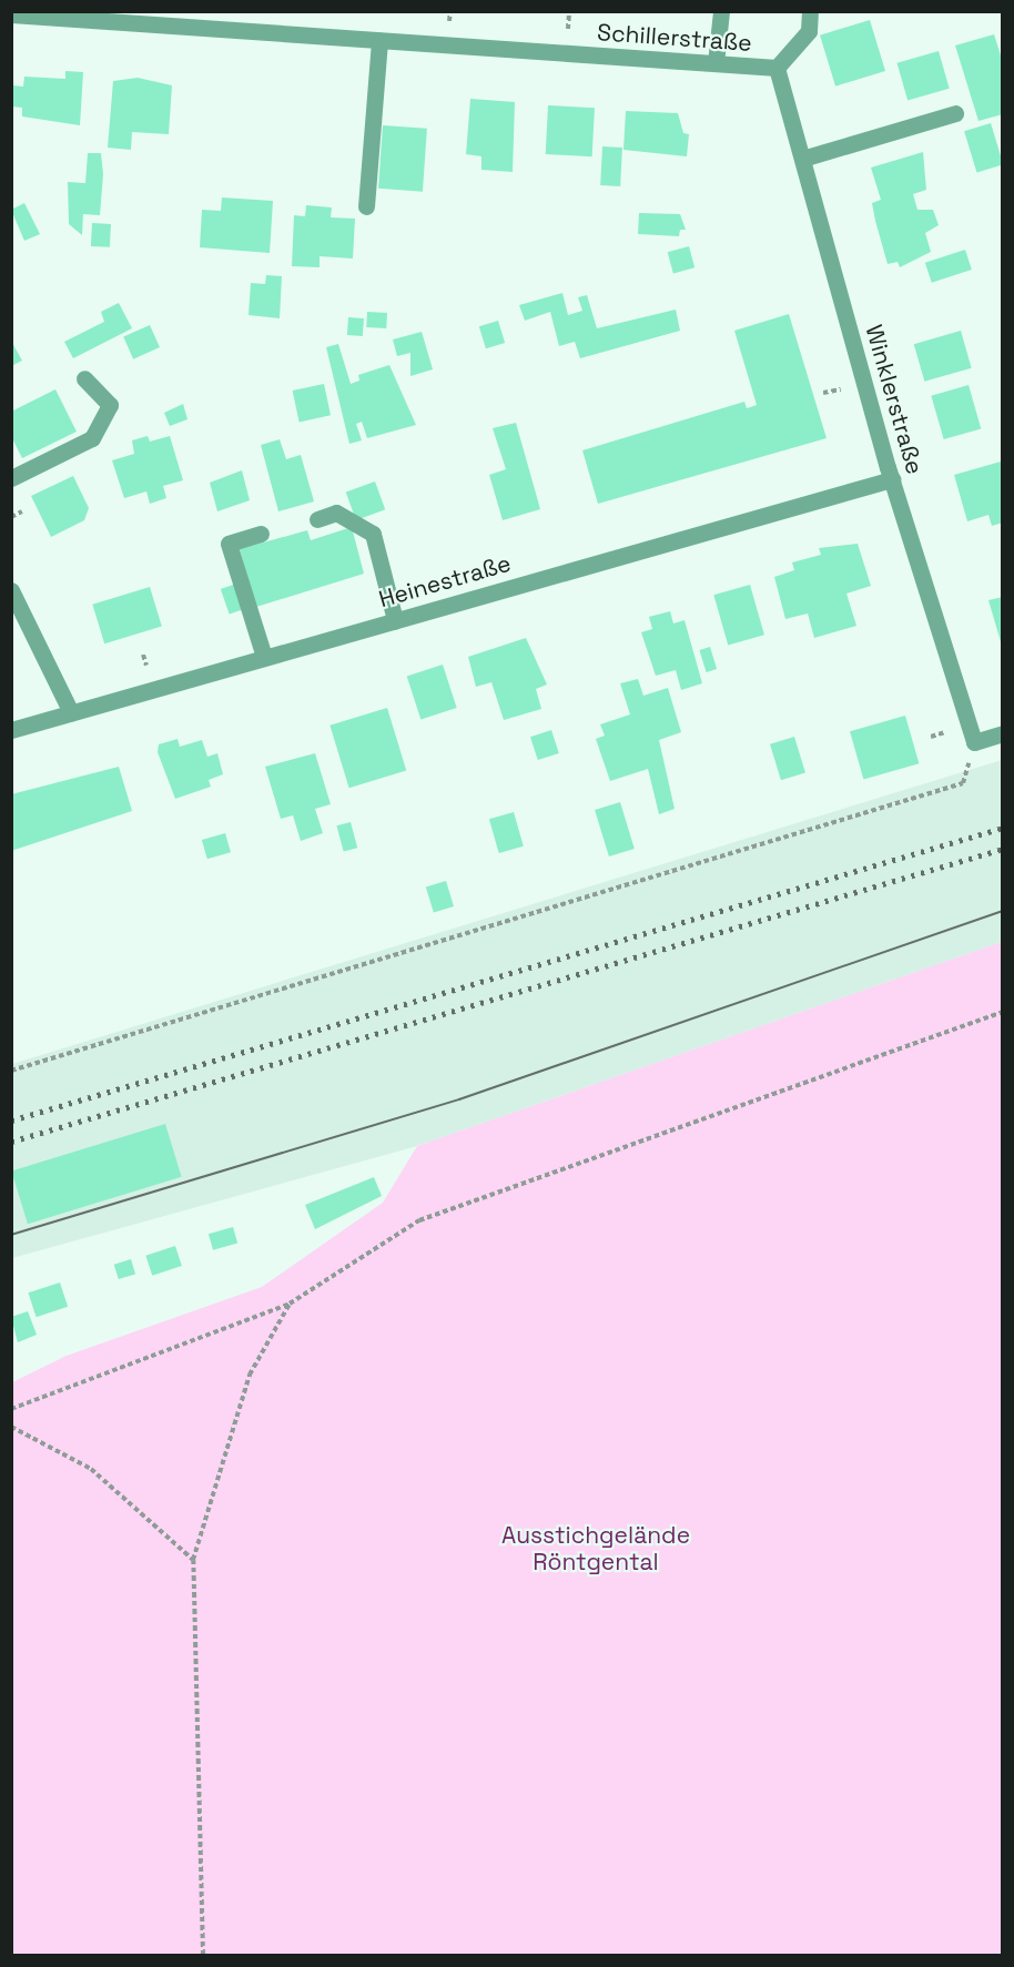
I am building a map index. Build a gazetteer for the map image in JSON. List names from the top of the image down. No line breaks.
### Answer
{"streets":{"street":["Schillerstraße","Winklerstraße","Heinestraße"]},"crossings":[["Schillerstraße","Winklerstraße"],["Winklerstraße","Heinestraße"]],"parks":["Ausstichgelände Röntgental"]}
